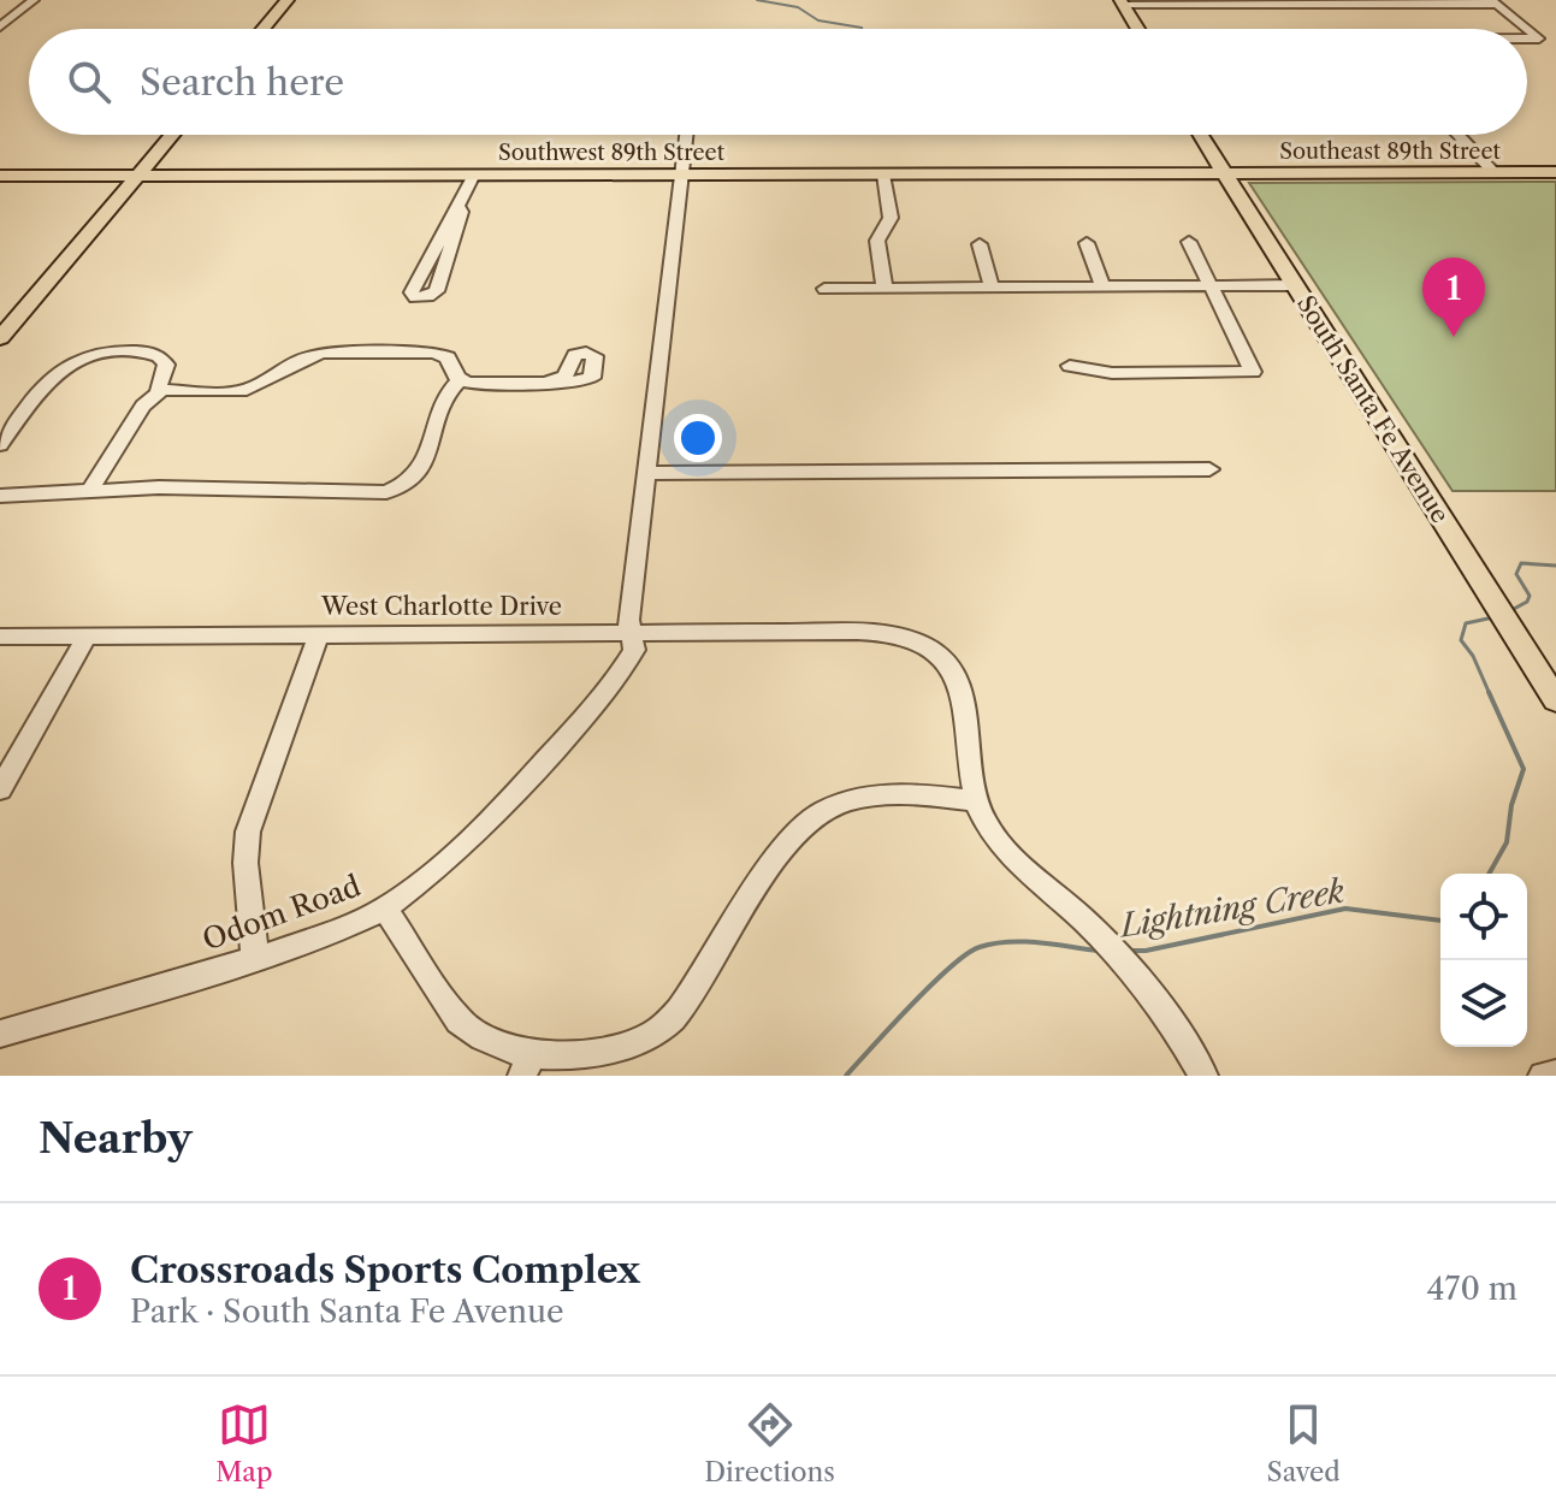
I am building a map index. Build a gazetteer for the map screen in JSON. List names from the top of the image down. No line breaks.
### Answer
{"streets":{"main road":["Southeast 89th Street","Southwest 89th Street","South Santa Fe Avenue"],"street":["West Charlotte Drive","Odom Road"]},"crossings":[["Southeast 89th Street","Southwest 89th Street"],["Southeast 89th Street","South Santa Fe Avenue"],["Southwest 89th Street","South Santa Fe Avenue"],["Southwest 89th Street","Odom Road"],["West Charlotte Drive","Odom Road"]],"water":["Lightning Creek"],"page":{"search":"Search here","pins":"1","heading":"Nearby","list":[{"mark":"1","name":"Crossroads Sports Complex","note":"Park · South Santa Fe Avenue","value":"470 m"}],"nav":["Map","Directions","Saved"]}}
